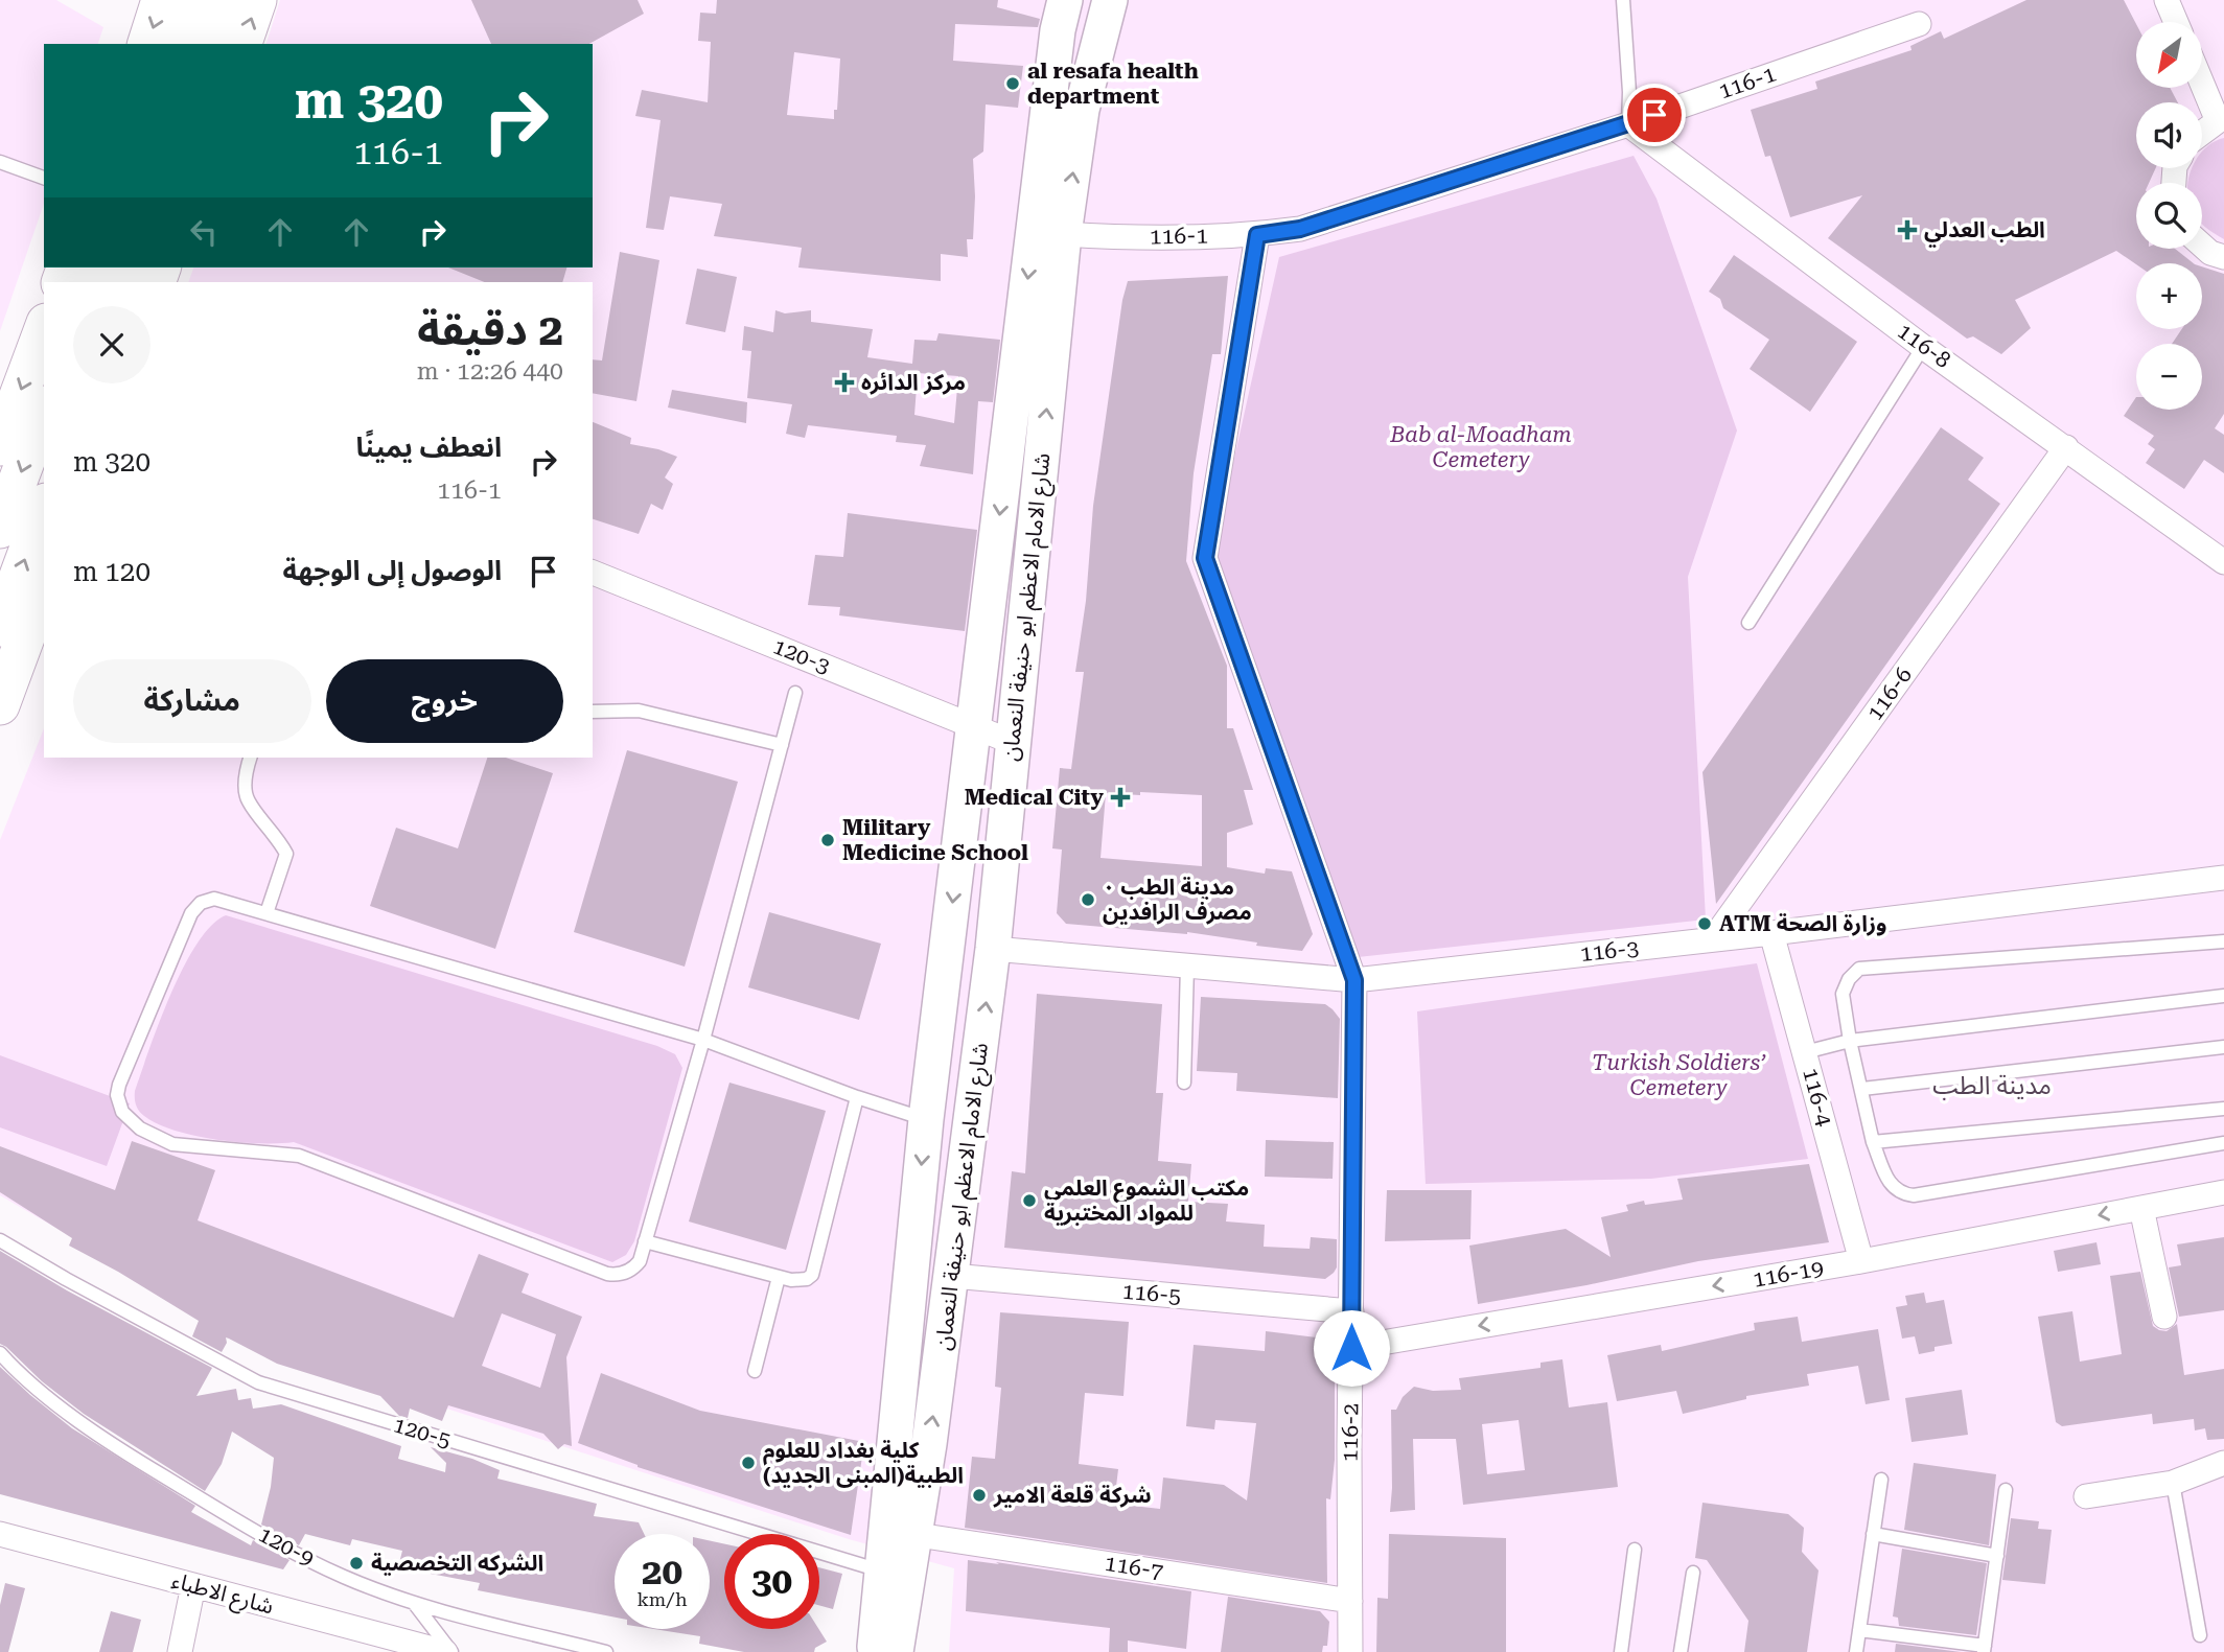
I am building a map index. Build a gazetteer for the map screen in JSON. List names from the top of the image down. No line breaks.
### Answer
{"streets":{"main road":["شارع الامام الاعظم ابو حنيفة النعمان"],"street":["116-1","116-8","120-3","116-6","116-3","116-4","116-19","116-5","116-2","116-7","شارع الاطباء"],"lane":["120-5","120-9"]},"crossings":[["116-1","116-8"],["116-1","شارع الامام الاعظم ابو حنيفة النعمان"],["116-1","116-2"],["116-8","116-6"],["شارع الامام الاعظم ابو حنيفة النعمان","120-3"],["شارع الامام الاعظم ابو حنيفة النعمان","116-3"],["شارع الامام الاعظم ابو حنيفة النعمان","116-5"],["شارع الامام الاعظم ابو حنيفة النعمان","116-7"],["116-6","116-3"],["116-3","116-4"],["116-3","116-2"],["116-4","116-19"],["116-19","116-2"],["116-5","116-2"],["116-2","116-7"]],"one_way":["116-19"],"districts":["مدينة الطب"],"parks":["Bab al-Moadham Cemetery","Turkish Soldiers’ Cemetery"],"places":{"other":["al resafa health department","Military Medicine School","مدينة الطب ٠ مصرف الرافدين","ATM وزارة الصحة","مكتب الشموع العلمي للمواد المختبرية","كلية بغداد للعلوم الطبية(المبنى الجديد)","شركة قلعة الامير","الشركه التخصصية"],"health":["الطب العدلي","مركز الدائره","Medical City"]},"north":"bottom left","page":{"map_buttons":["+","−"],"turn":["320 m","116-1"],"heading":["2 دقيقة","440 m · 12:26"],"list":[{"name":"انعطف يمينًا","note":"116-1","value":"320 m"},{"name":"الوصول إلى الوجهة","value":"120 m"}],"buttons":["خروج","مشاركة"],"speed":"20 km/h","limit":"30"}}
